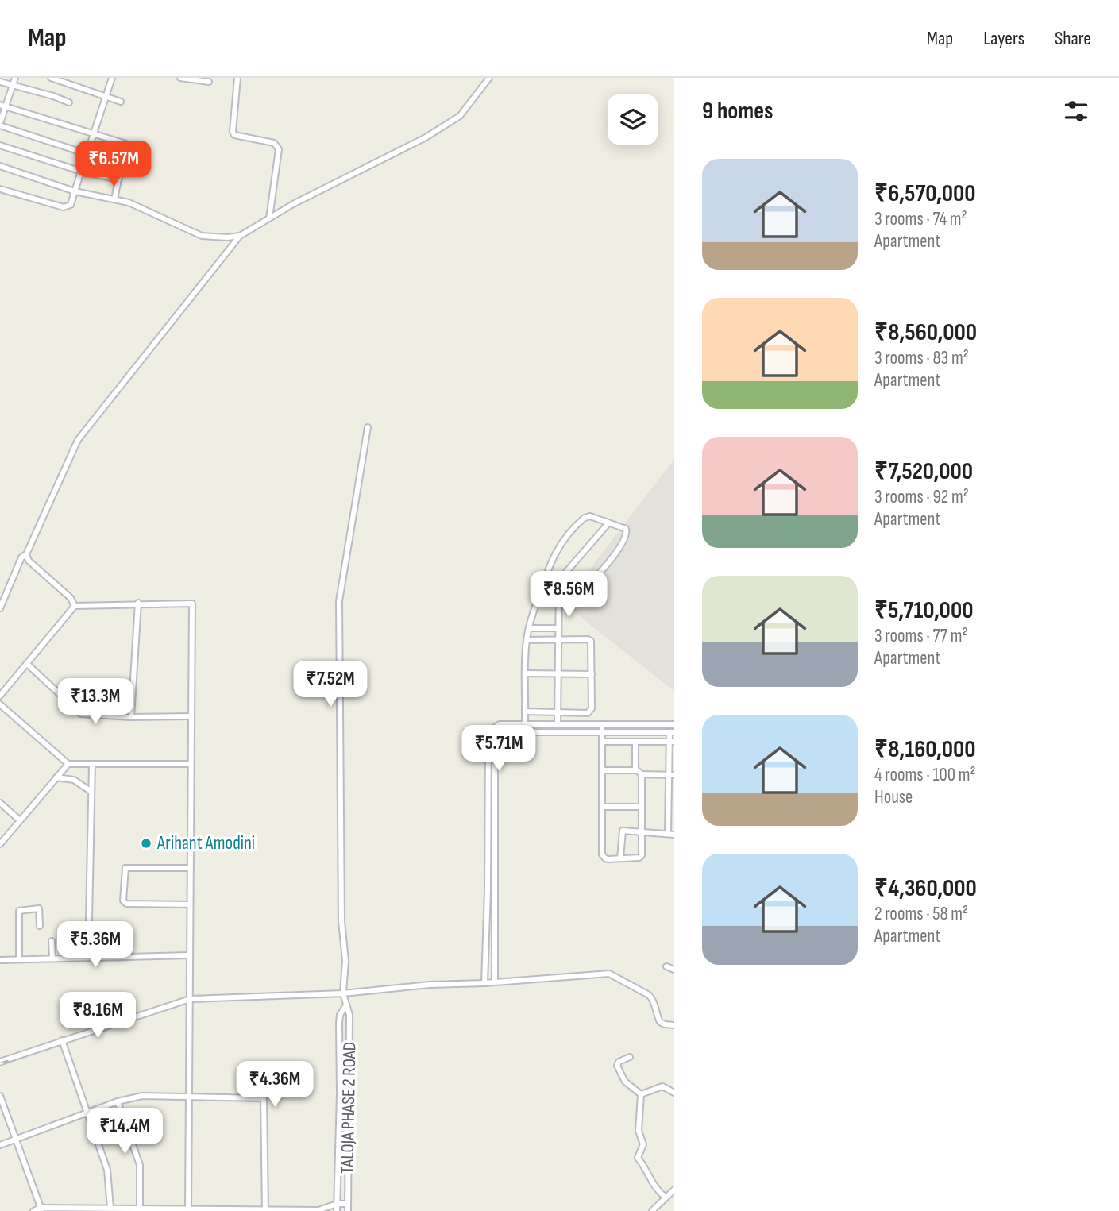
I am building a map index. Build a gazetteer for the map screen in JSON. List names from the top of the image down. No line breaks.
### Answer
{"streets":{"street":["TALOJA PHASE 2 ROAD"]},"places":["Arihant Amodini"],"page":{"header":"Map","nav":["Map","Layers","Share"],"heading":"9 homes","price":["₹6.57M","₹8.56M","₹7.52M","₹13.3M","₹5.71M","₹5.36M","₹8.16M","₹4.36M","₹14.4M"],"list":[{"name":"₹6,570,000","note":"3 rooms · 74 m² · Apartment"},{"name":"₹8,560,000","note":"3 rooms · 83 m² · Apartment"},{"name":"₹7,520,000","note":"3 rooms · 92 m² · Apartment"},{"name":"₹5,710,000","note":"3 rooms · 77 m² · Apartment"},{"name":"₹8,160,000","note":"4 rooms · 100 m² · House"},{"name":"₹4,360,000","note":"2 rooms · 58 m² · Apartment"}]}}
